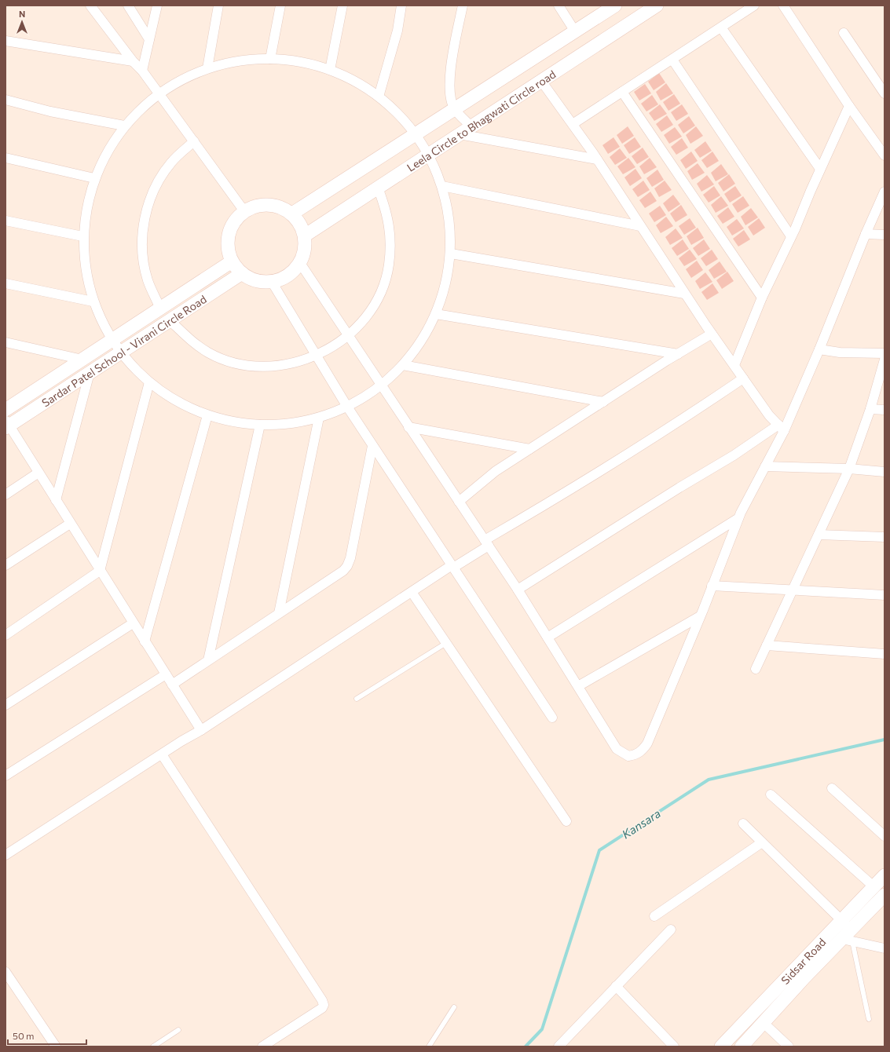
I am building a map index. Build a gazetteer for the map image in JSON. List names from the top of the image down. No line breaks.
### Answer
{"streets":{"street":["Leela Circle to Bhagwati Circle road","Sardar Patel School - Virani Circle Road","Sidsar Road"]},"crossings":[["Leela Circle to Bhagwati Circle road","Sardar Patel School - Virani Circle Road"]],"water":["Kansara"],"scale_bar":"50 m","north":"top"}
